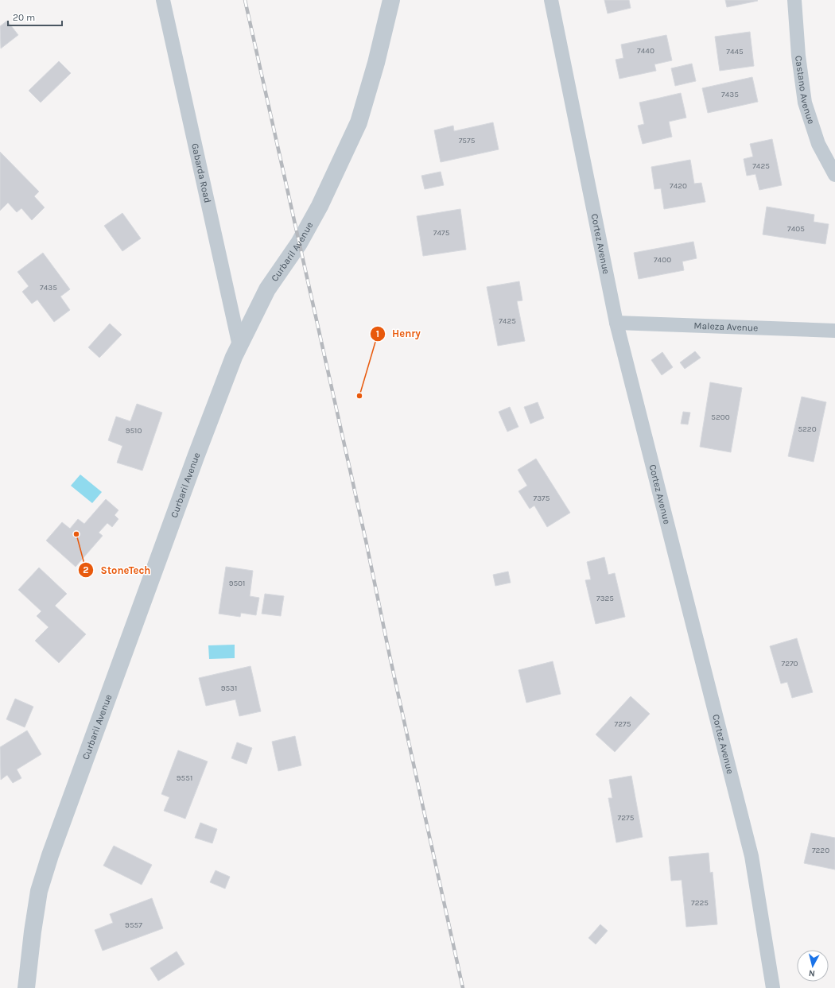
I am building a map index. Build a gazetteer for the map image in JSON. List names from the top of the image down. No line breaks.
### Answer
{"streets":{"street":["Castano Avenue","Gabarda Road","Cortez Avenue","Curbaril Avenue","Maleza Avenue"]},"crossings":[["Gabarda Road","Curbaril Avenue"],["Cortez Avenue","Maleza Avenue"]],"places":["Henry","StoneTech"],"house_numbers":["7440","7445","7435","7575","7425","7420","7405","7475","7400","7435","7425","5200","5220","9510","7375","9501","7325","7270","9531","7275","9551","7275","7220","7225","9557"],"scale_bar":"20 m","north":"bottom"}
